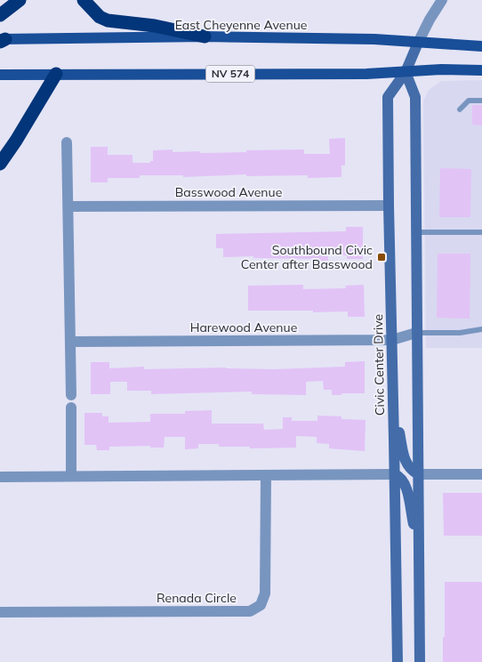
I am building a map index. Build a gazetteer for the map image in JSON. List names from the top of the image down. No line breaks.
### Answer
{"streets":{"main road":["East Cheyenne Avenue","NV 574","Civic Center Drive"],"street":["Basswood Avenue","Harewood Avenue","Renada Circle"]},"crossings":[["East Cheyenne Avenue","Civic Center Drive"],["NV 574","Civic Center Drive"],["Basswood Avenue","Civic Center Drive"],["Harewood Avenue","Civic Center Drive"]],"places":{"transit":["Southbound Civic Center after Basswood"]}}
